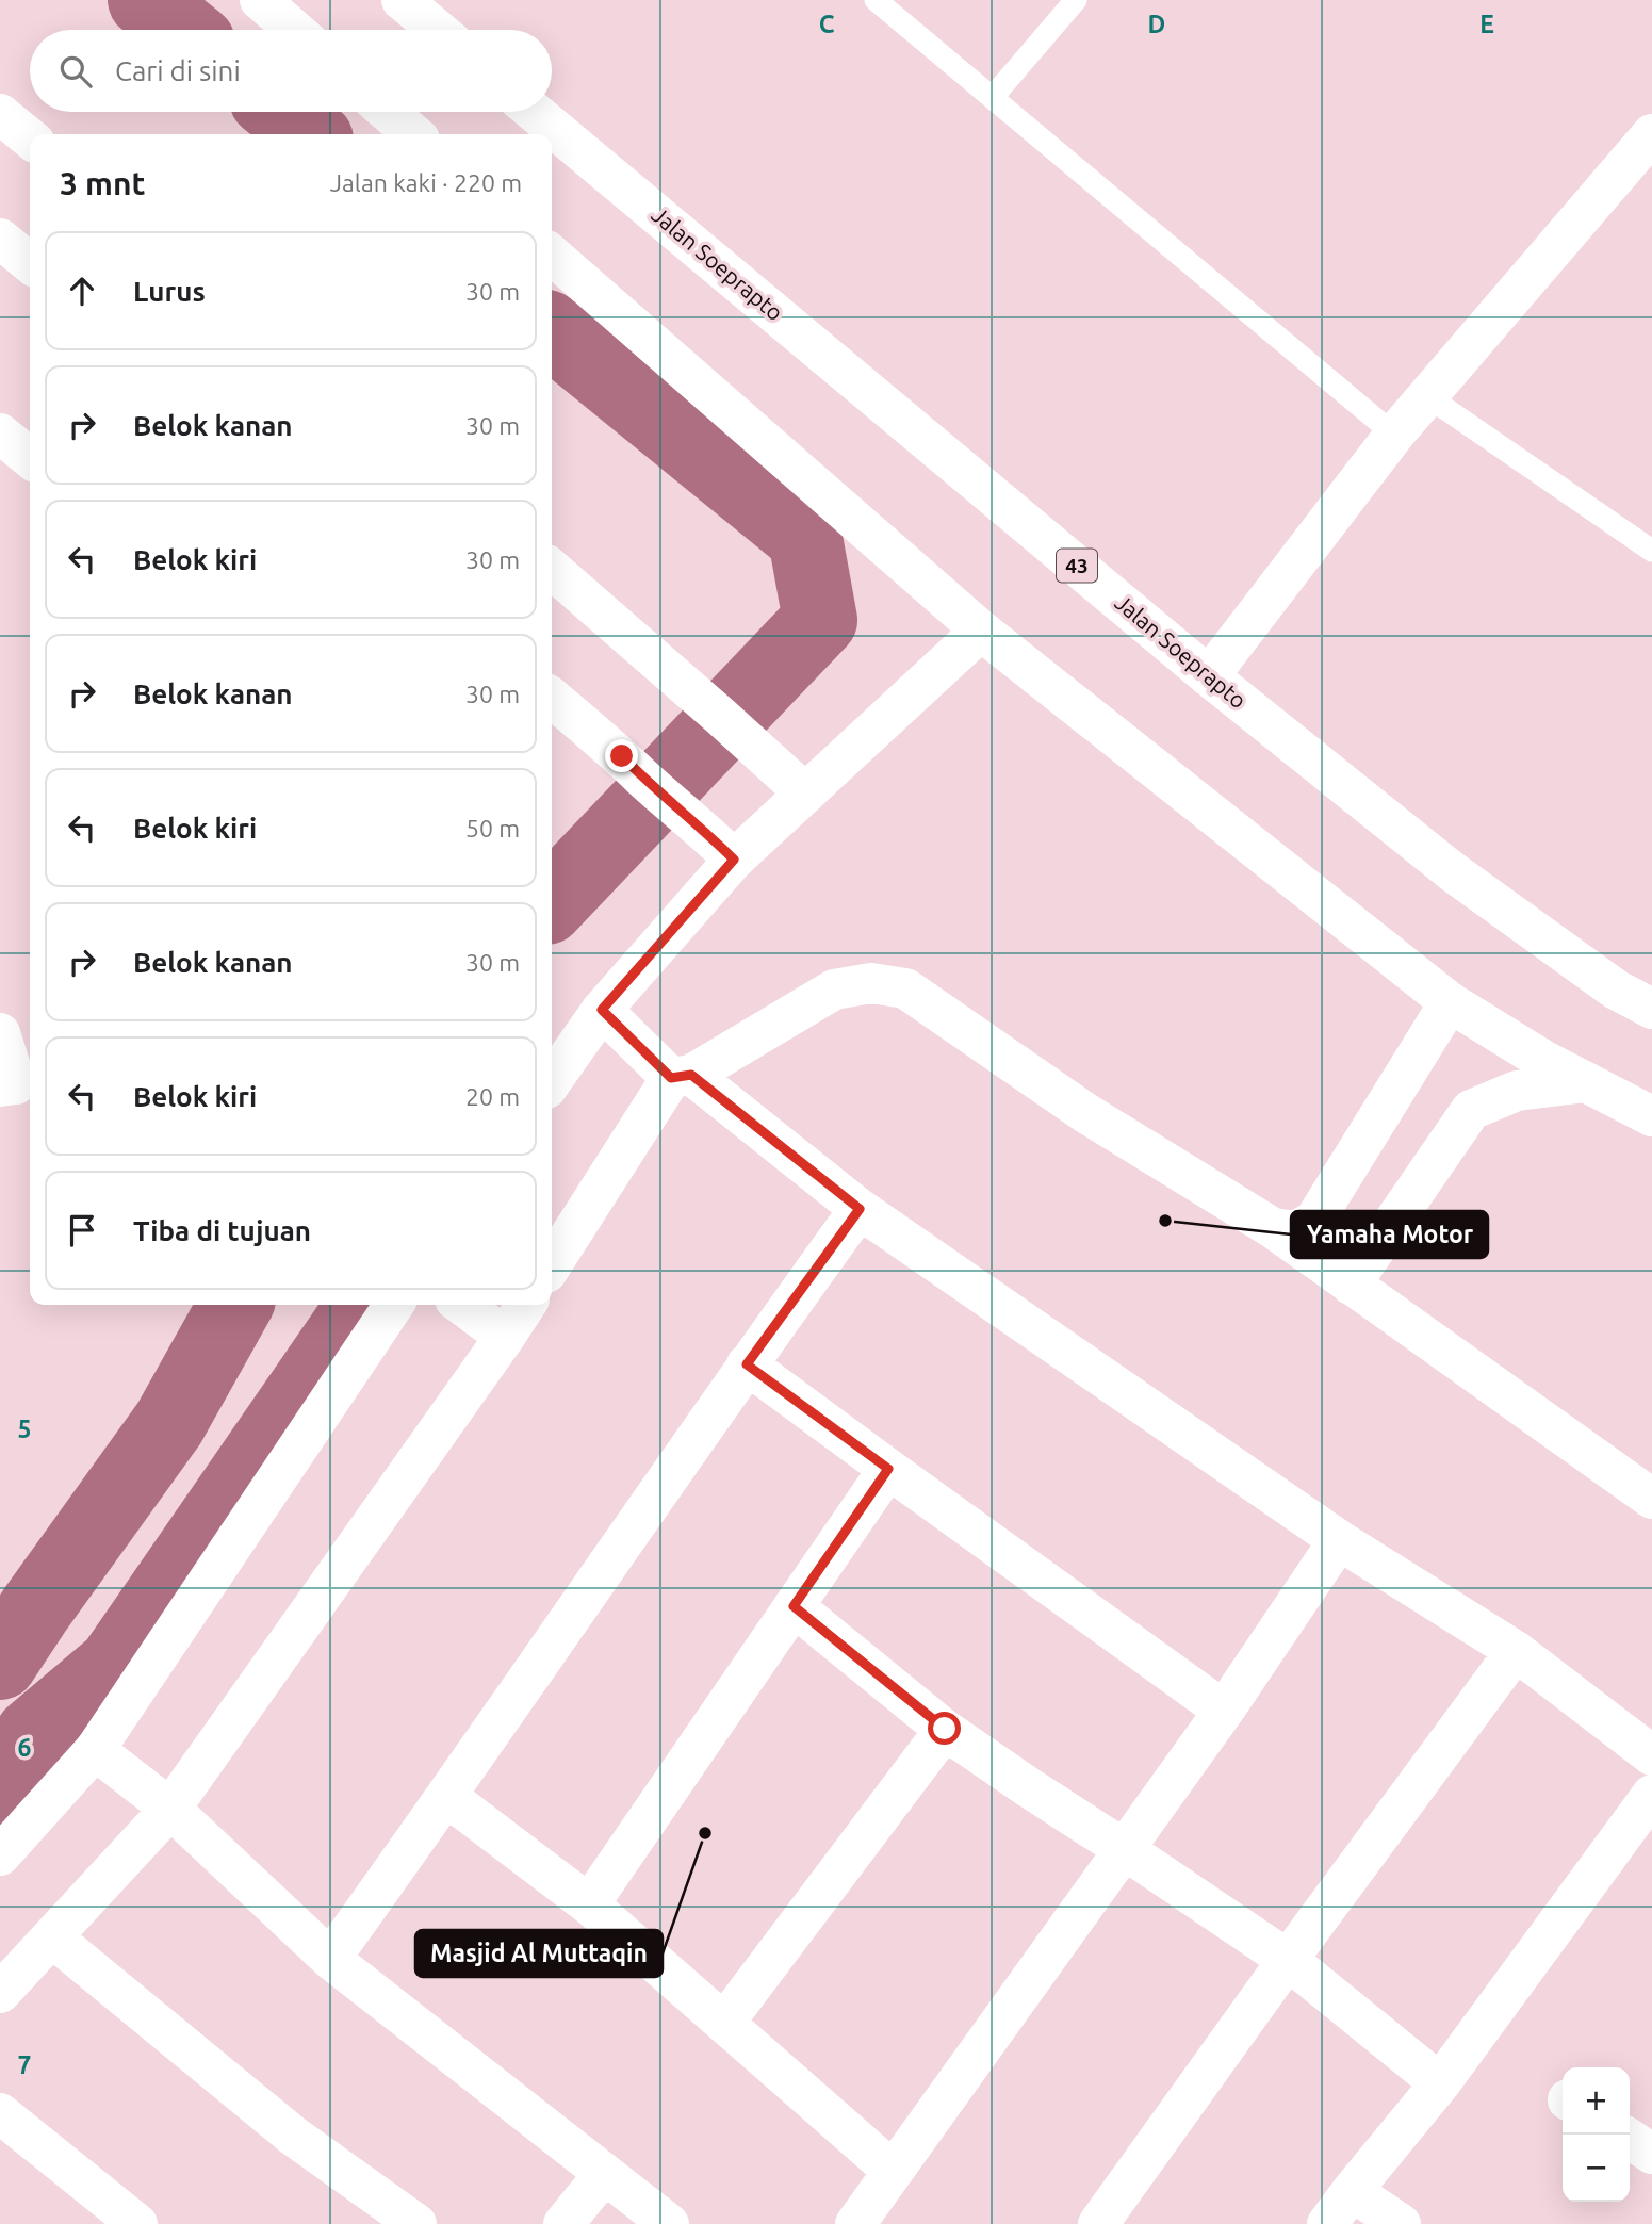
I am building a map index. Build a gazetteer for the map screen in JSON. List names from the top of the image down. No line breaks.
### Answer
{"streets":{"main road":["Jalan Soeprapto","43"]},"places":["Yamaha Motor","Masjid Al Muttaqin"],"page":{"search":"Cari di sini","heading":["3 mnt","Jalan kaki · 220 m"],"list":[["Lurus","30 m"],["Belok kanan","30 m"],["Belok kiri","30 m"],["Belok kanan","30 m"],["Belok kiri","50 m"],["Belok kanan","30 m"],["Belok kiri","20 m"],"Tiba di tujuan"],"map_buttons":["+","−"]},"grid":{"columns":["C","D","E"],"rows":["5","6","7"]}}
